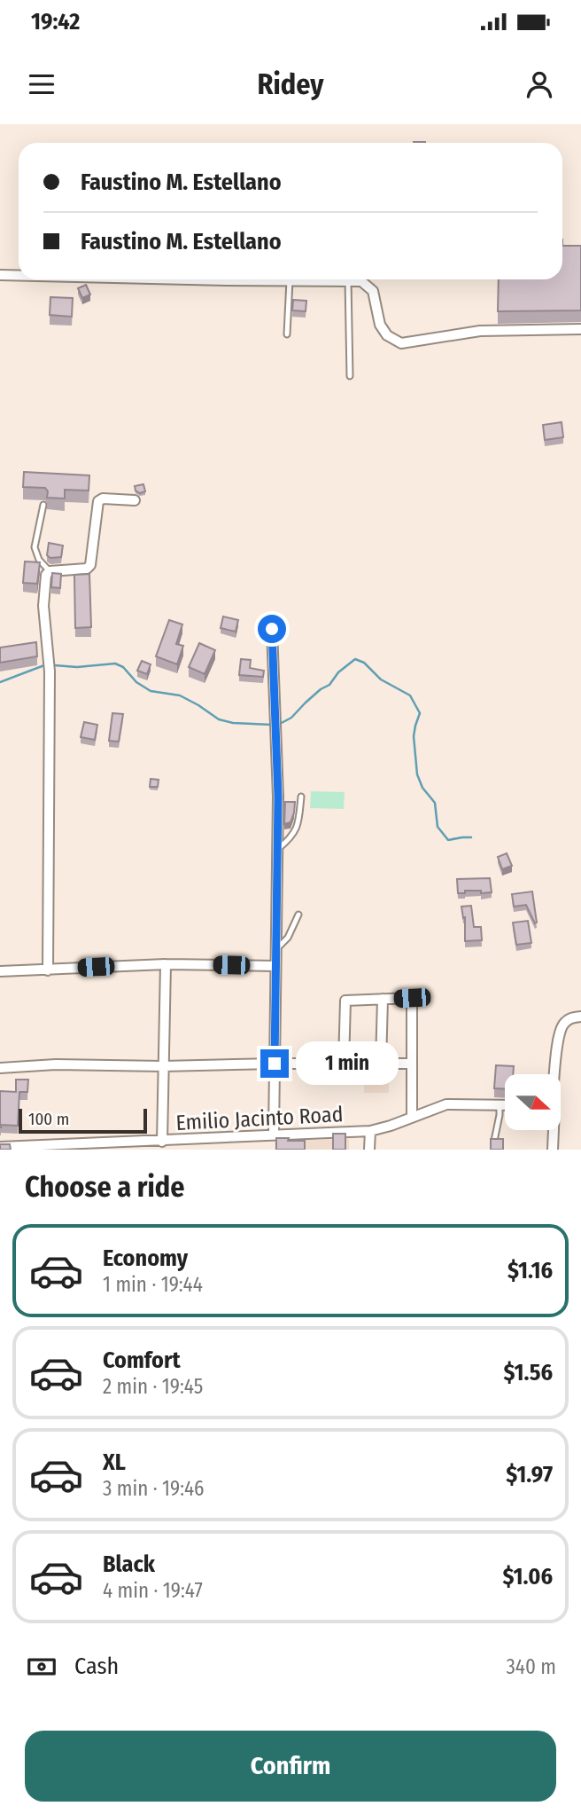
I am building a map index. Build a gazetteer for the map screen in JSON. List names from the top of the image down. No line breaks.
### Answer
{"streets":{"street":["Emilio Jacinto Road"]},"scale_bar":"100 m","north":"right","page":{"status":"19:42","header":"Ridey","banner":["Faustino M. Estellano","Faustino M. Estellano"],"bubble":"1 min","scale":"100 m","heading":"Choose a ride","list":[{"name":"Economy","note":"1 min · 19:44","value":"$1.16"},{"name":"Comfort","note":"2 min · 19:45","value":"$1.56"},{"name":"XL","note":"3 min · 19:46","value":"$1.97"},{"name":"Black","note":"4 min · 19:47","value":"$1.06"}],"pay":["Cash","340 m"],"buttons":"Confirm"}}
